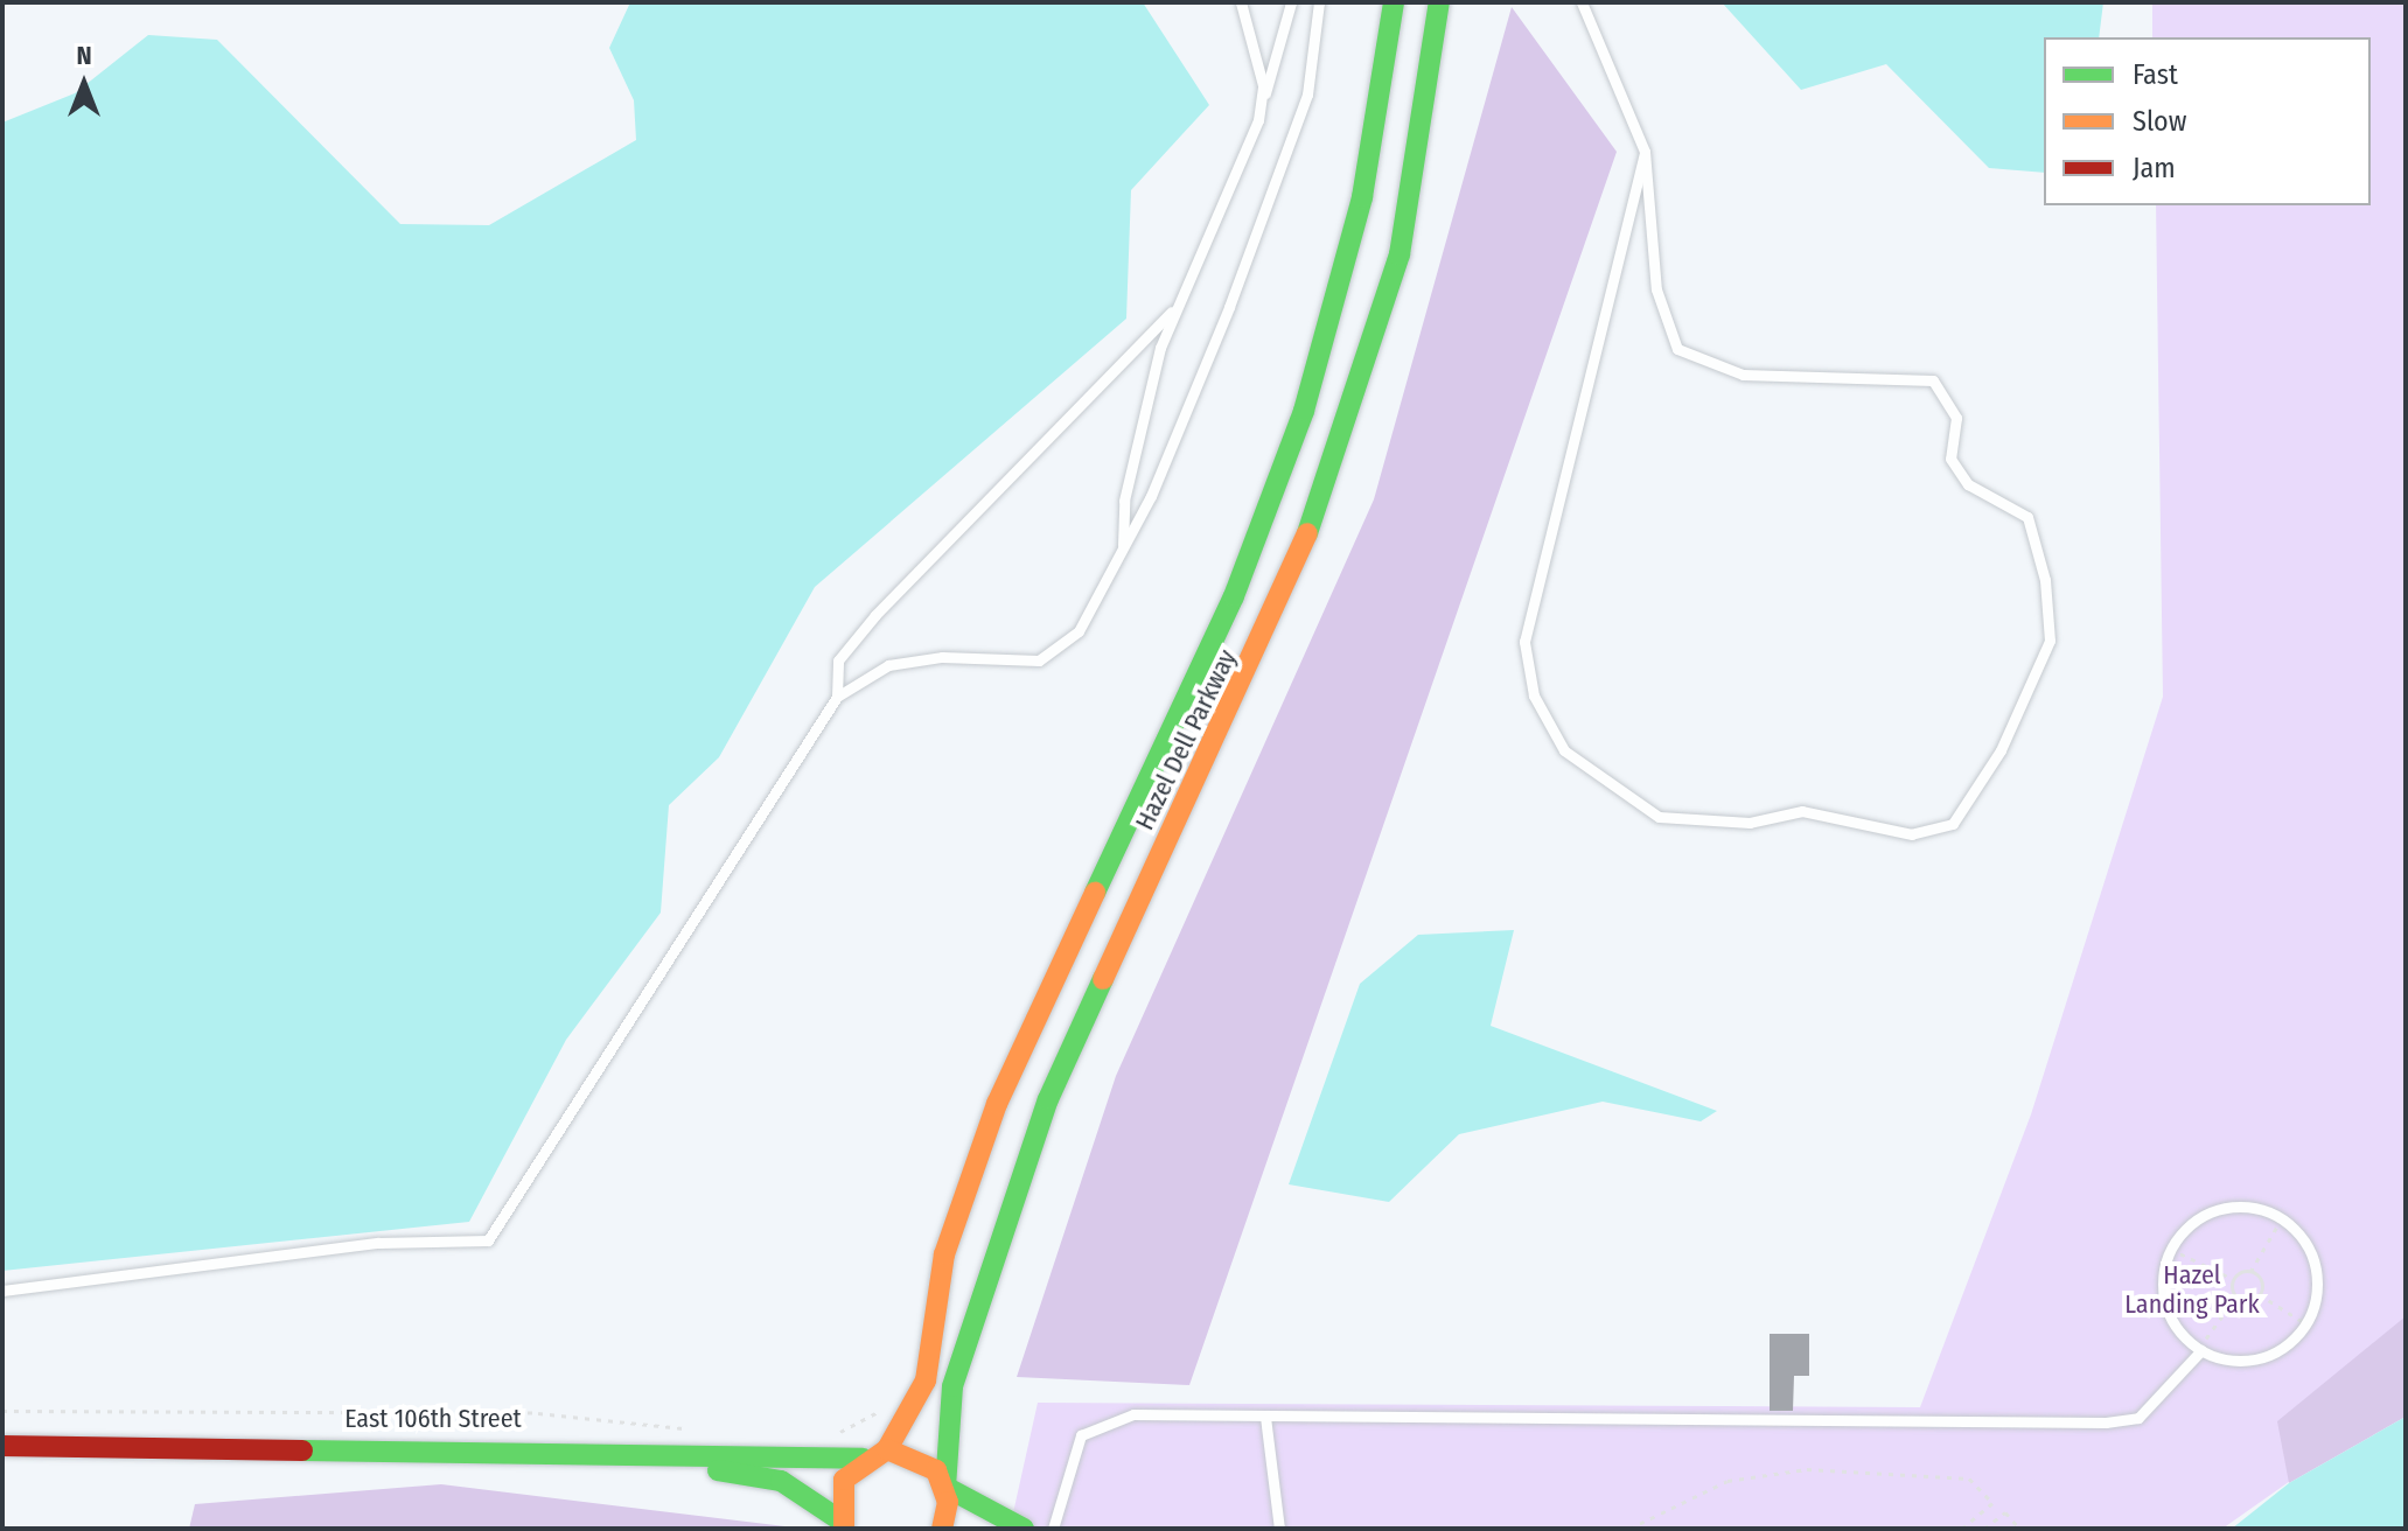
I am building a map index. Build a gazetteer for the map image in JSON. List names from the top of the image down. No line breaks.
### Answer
{"streets":{"main road":["Hazel Dell Parkway","East 106th Street"]},"parks":["Hazel Landing Park"],"legend":["Fast","Slow","Jam"],"north":"top"}
